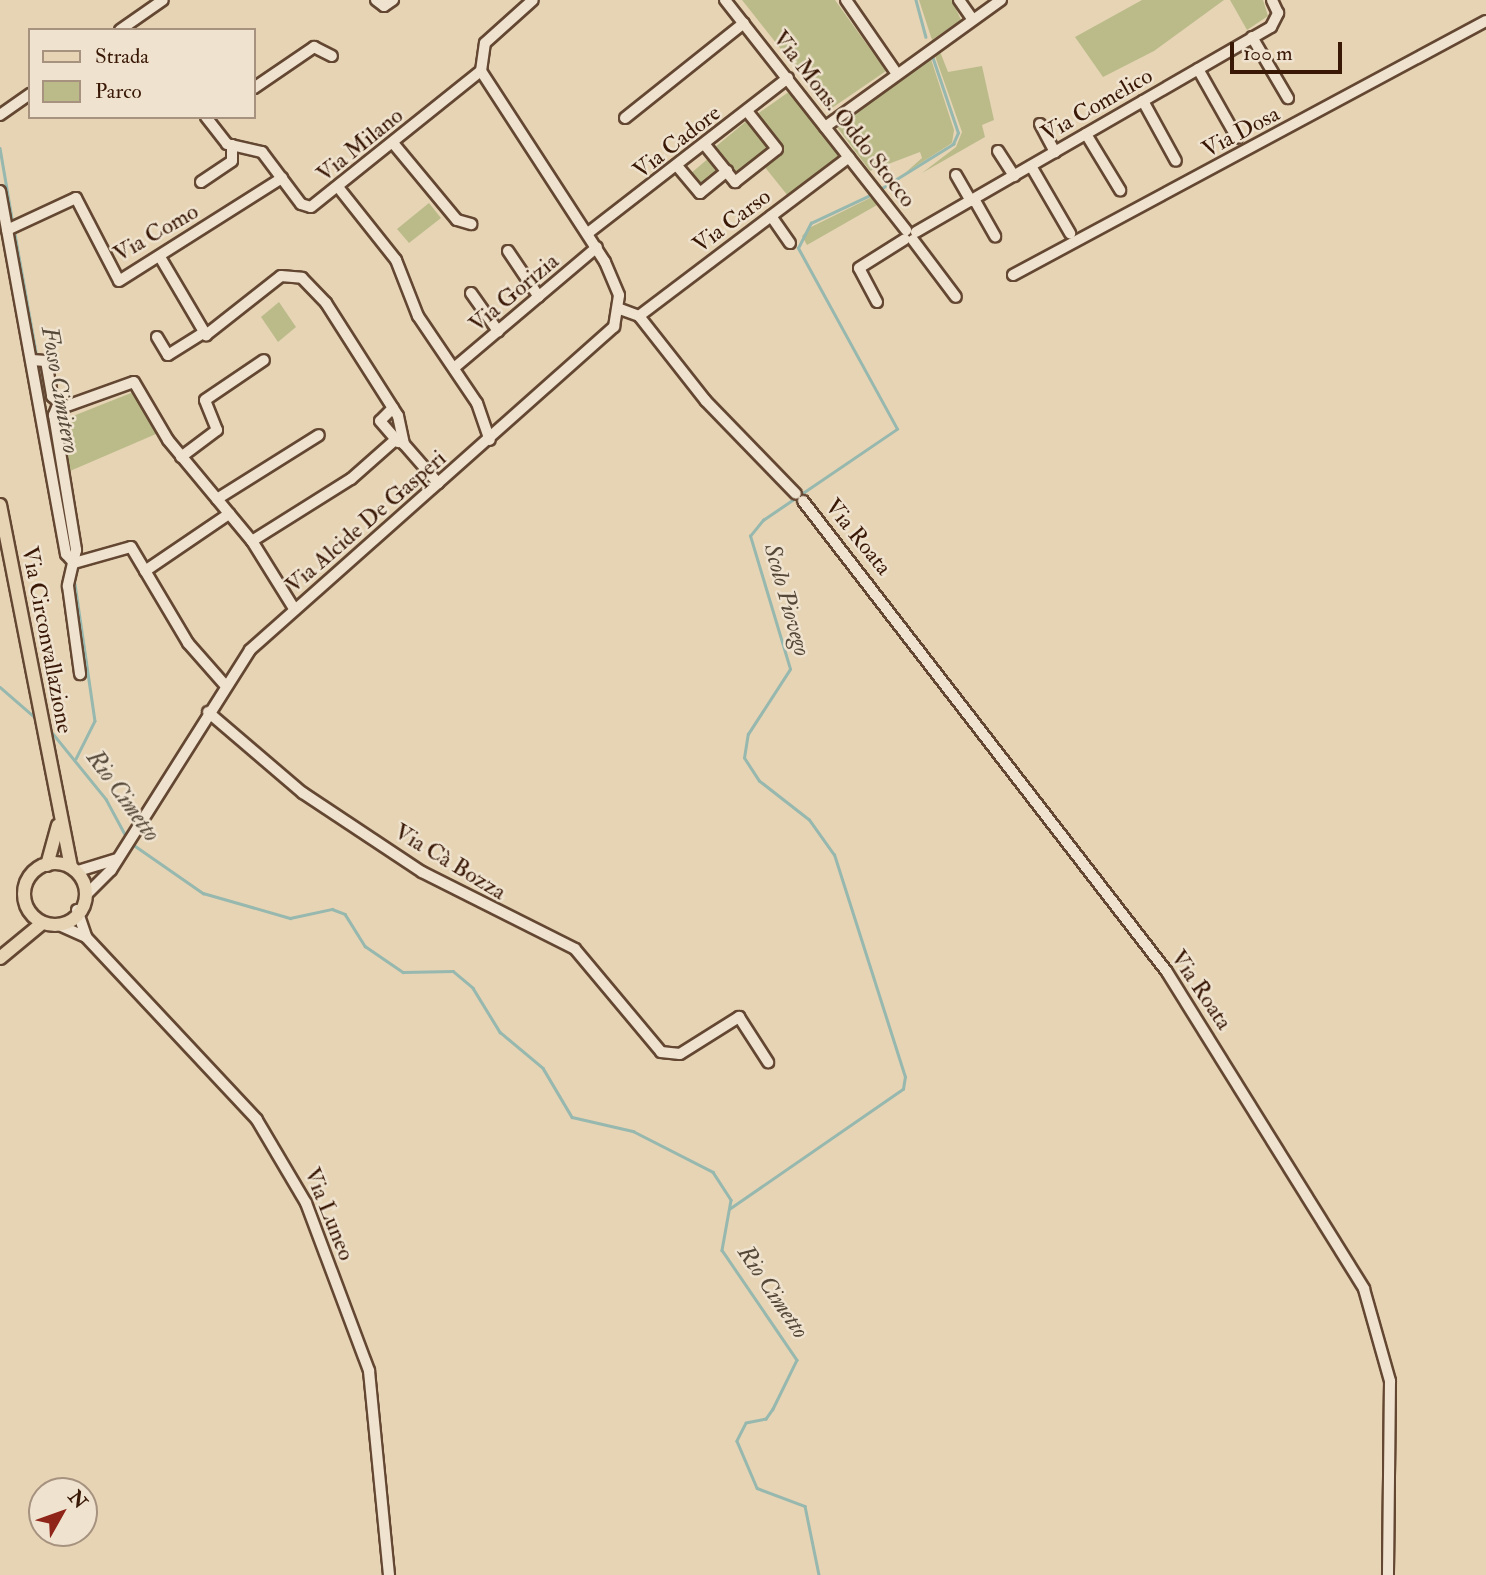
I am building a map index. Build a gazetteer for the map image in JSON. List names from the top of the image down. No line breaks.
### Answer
{"streets":{"main road":["Via Circonvallazione"],"street":["Via Comelico","Via Mons. Oddo Stocco","Via Dosa","Via Cadore","Via Milano","Via Carso","Via Como","Via Gorizia","Via Alcide De Gasperi","Via Roata","Via Cà Bozza","Via Luneo"]},"crossings":[["Via Comelico","Via Mons. Oddo Stocco"],["Via Mons. Oddo Stocco","Via Cadore"],["Via Mons. Oddo Stocco","Via Carso"],["Via Milano","Via Como"],["Via Carso","Via Roata"],["Via Alcide De Gasperi","Via Circonvallazione"],["Via Alcide De Gasperi","Via Cà Bozza"]],"water":["Fosso Cimitero","Scolo Piovego","Rio Cimetto"],"legend":["Strada","Parco"],"scale_bar":"100 m","north":"top right"}
